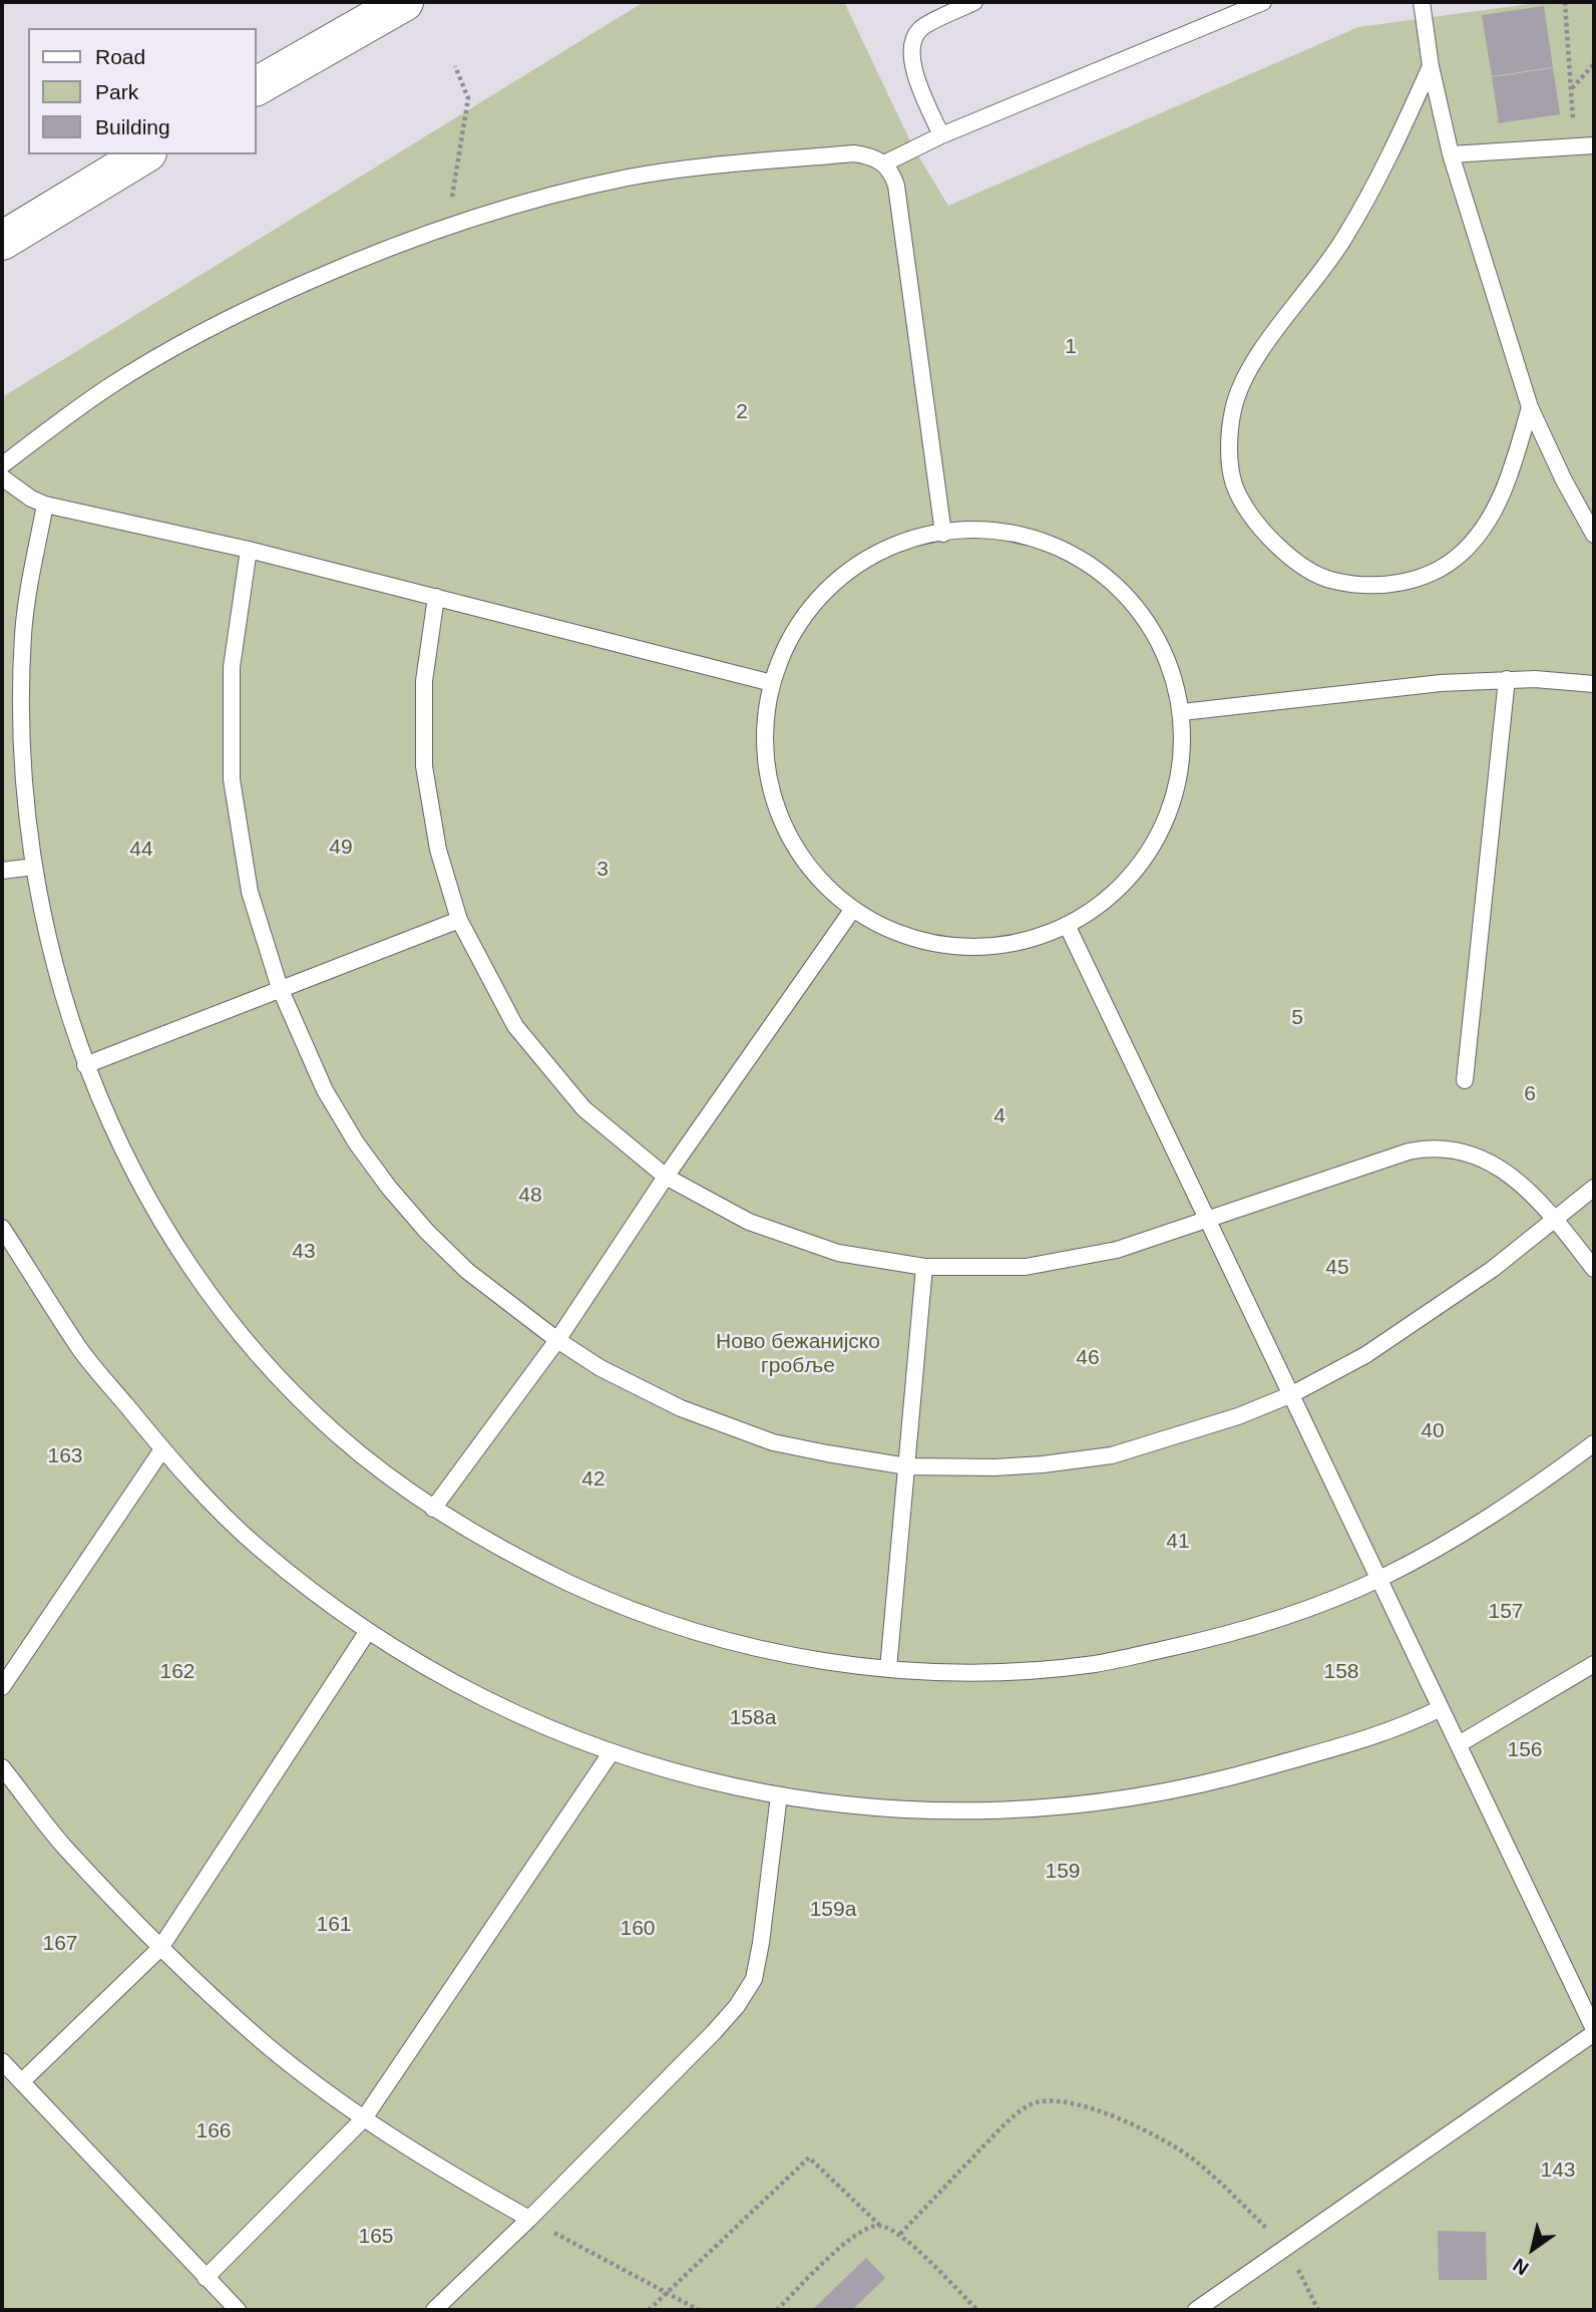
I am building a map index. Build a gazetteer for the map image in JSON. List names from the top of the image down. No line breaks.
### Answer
{"parks":["1","2","49","44","3","5","6","4","48","43","45","Ново бежанијско гробље","46","40","163","42","41","157","162","158","158a","156","159","159a","161","160","167","166","143","165"],"legend":["Road","Park","Building"],"north":"bottom left"}
